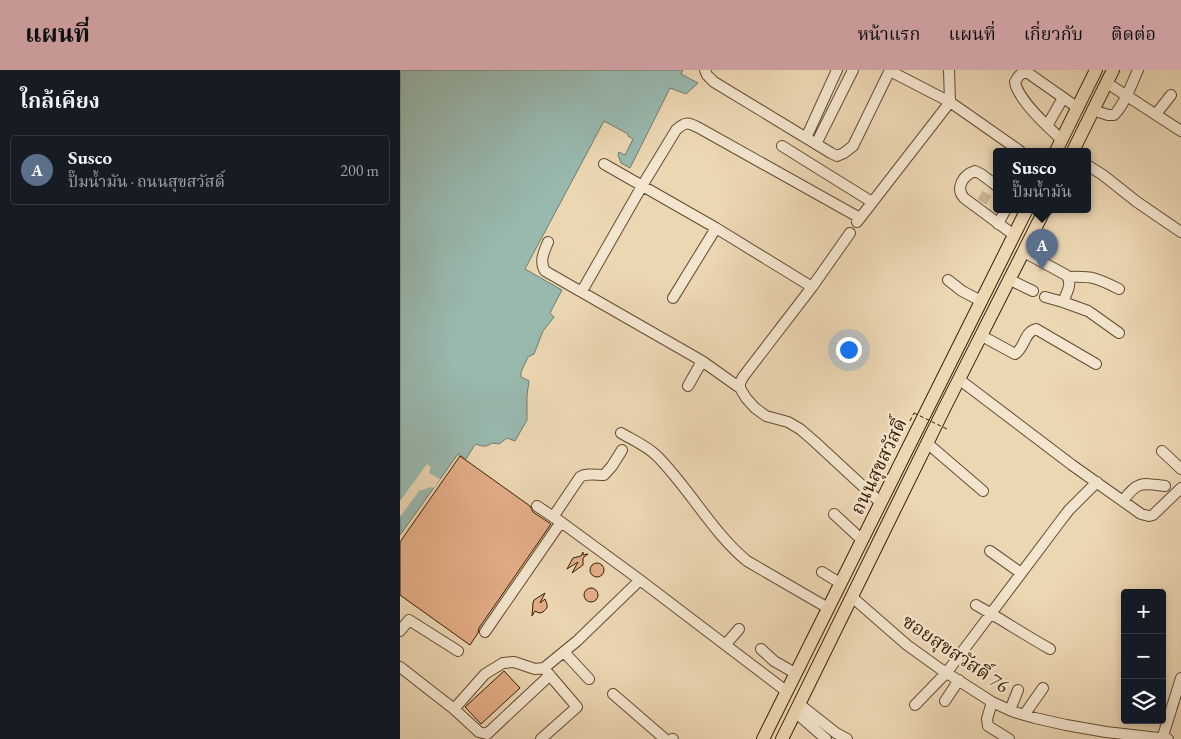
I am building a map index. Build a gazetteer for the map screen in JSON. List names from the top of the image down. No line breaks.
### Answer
{"streets":{"main road":["ถนนสุขสวัสดิ์"],"street":["ซอยสุขสวัสดิ์ 76"]},"crossings":[["ถนนสุขสวัสดิ์","ซอยสุขสวัสดิ์ 76"]],"page":{"header":"แผนที่","nav":["หน้าแรก","แผนที่","เกี่ยวกับ","ติดต่อ"],"heading":"ใกล้เคียง","list":[{"mark":"A","name":"Susco","note":"ปั๊มน้ำมัน · ถนนสุขสวัสดิ์","value":"200 m"}],"popup":["Susco","ปั๊มน้ำมัน"],"pins":"A","map_buttons":["+","−"]}}
